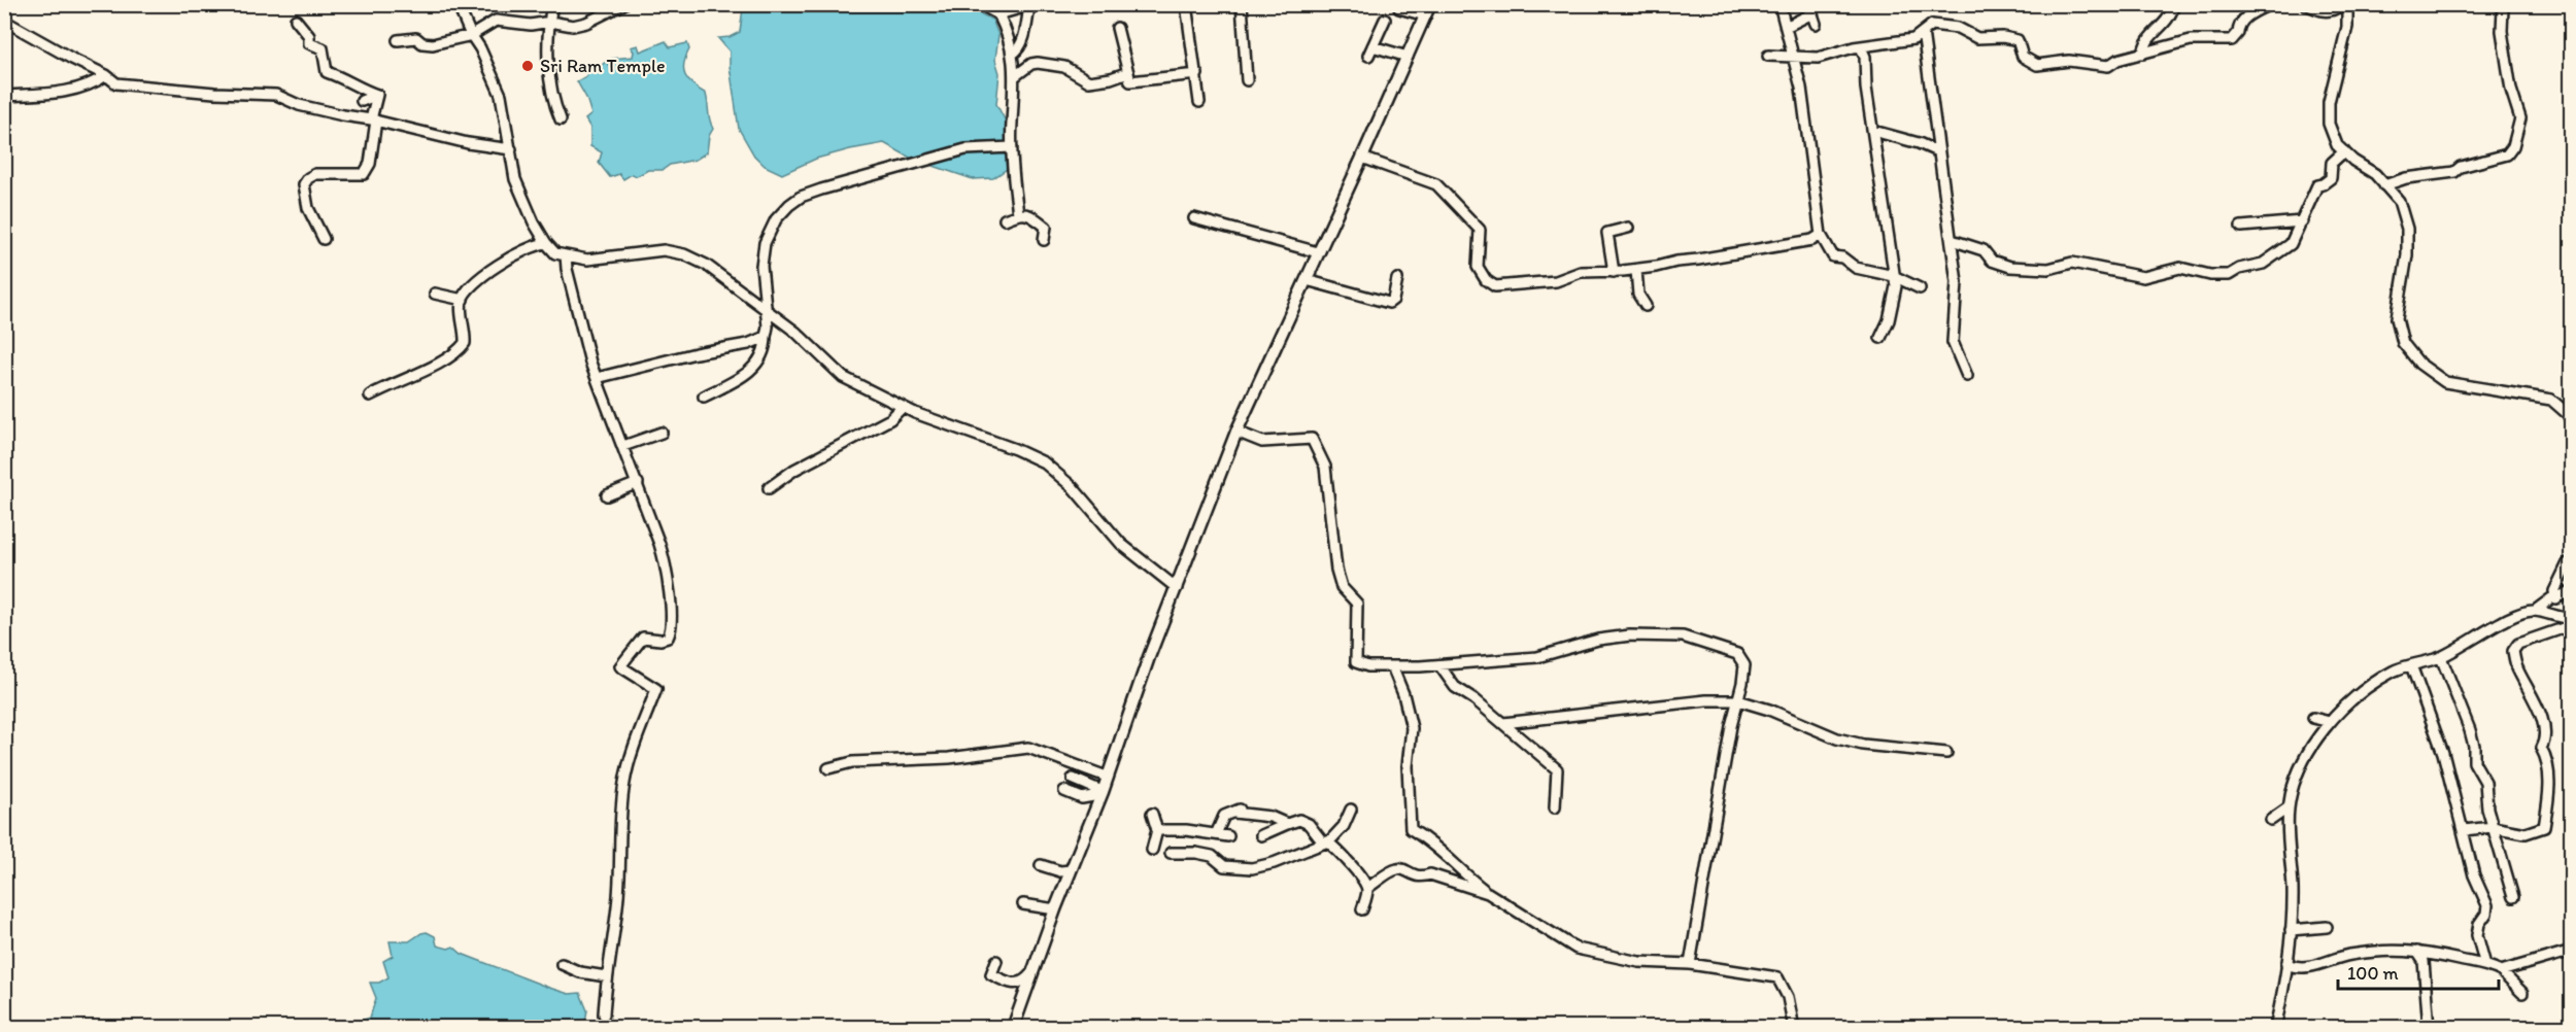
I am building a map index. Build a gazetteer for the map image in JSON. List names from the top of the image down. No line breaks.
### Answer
{"places":["Sri Ram Temple"],"scale_bar":"100 m"}
